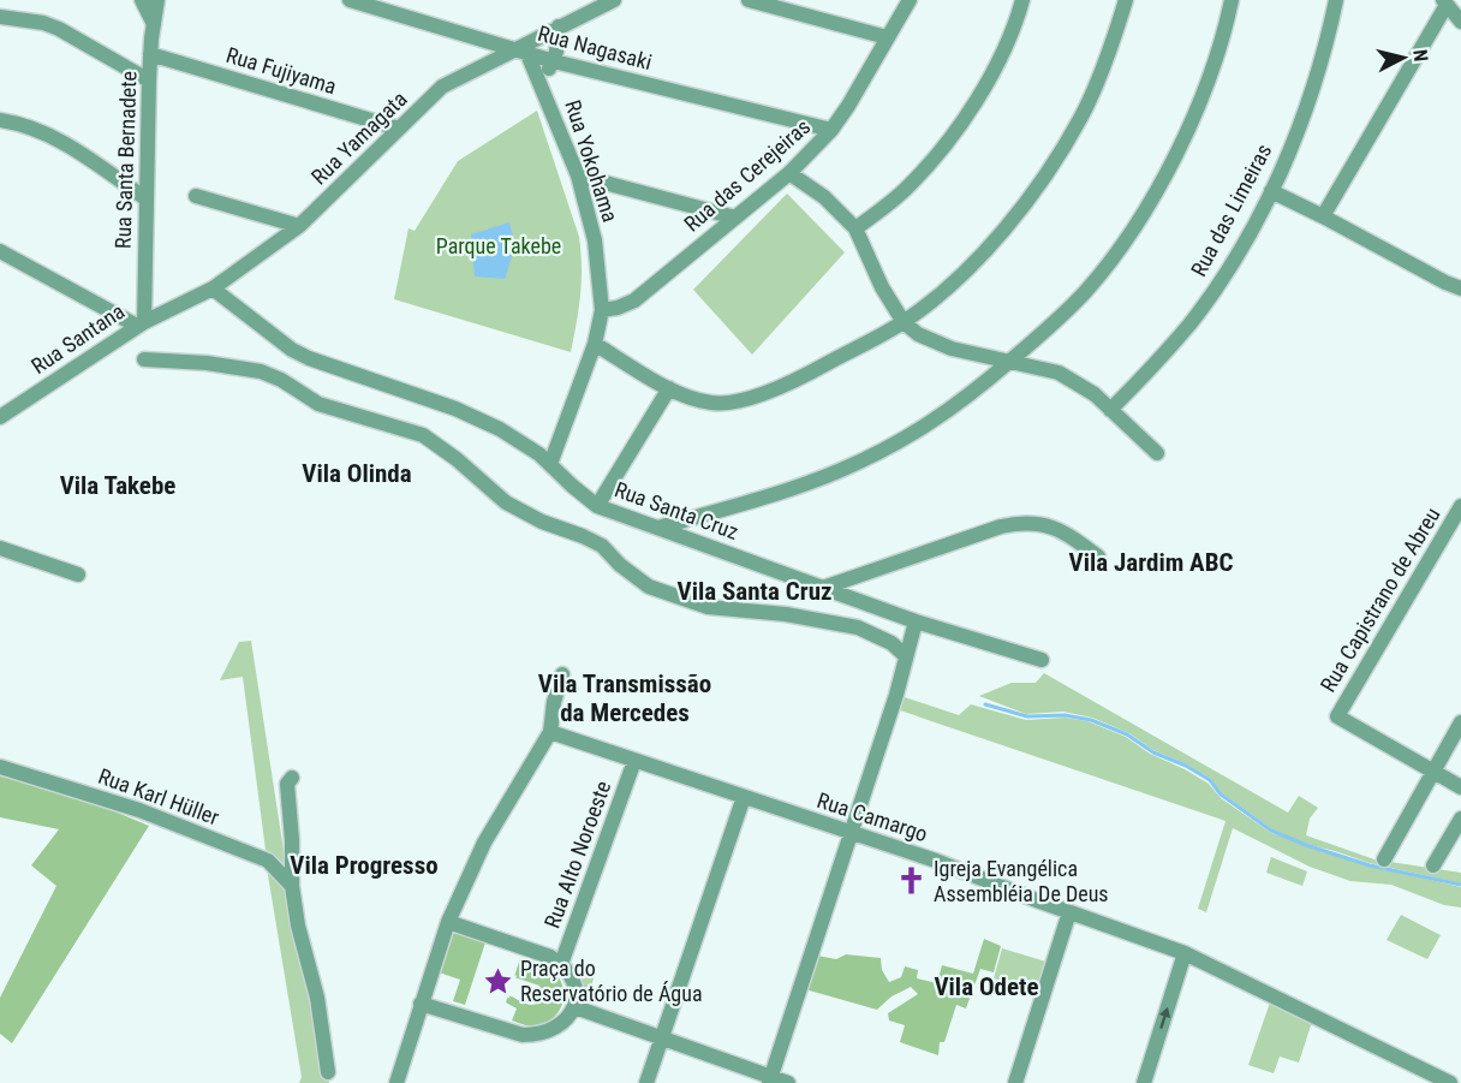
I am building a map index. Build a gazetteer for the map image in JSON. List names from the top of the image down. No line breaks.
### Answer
{"streets":{"street":["Rua Nagasaki","Rua Fujiyama","Rua Yamagata","Rua Santa Bernadete","Rua Yokohama","Rua das Cerejeiras","Rua das Limeiras","Rua Santana","Rua Santa Cruz","Rua Capistrano de Abreu","Rua Karl Hüller","Rua Camargo","Rua Alto Noroeste"]},"crossings":[["Rua Nagasaki","Rua Yamagata"],["Rua Nagasaki","Rua Yokohama"],["Rua Nagasaki","Rua das Cerejeiras"],["Rua Fujiyama","Rua Yamagata"],["Rua Fujiyama","Rua Santa Bernadete"],["Rua Yamagata","Rua Santa Bernadete"],["Rua Yamagata","Rua Yokohama"],["Rua Yamagata","Rua Santana"],["Rua Yamagata","Rua Santa Cruz"],["Rua Santa Bernadete","Rua Santana"],["Rua Yokohama","Rua das Cerejeiras"],["Rua Yokohama","Rua Santa Cruz"],["Rua Camargo","Rua Alto Noroeste"]],"districts":["Vila Olinda","Vila Takebe","Vila Jardim ABC","Vila Santa Cruz","Vila Transmissão da Mercedes","Vila Progresso","Vila Odete"],"parks":["Parque Takebe"],"places":{"church":["Igreja Evangélica Assembléia De Deus"],"place":["Praça do Reservatório de Água"]},"north":"right"}
